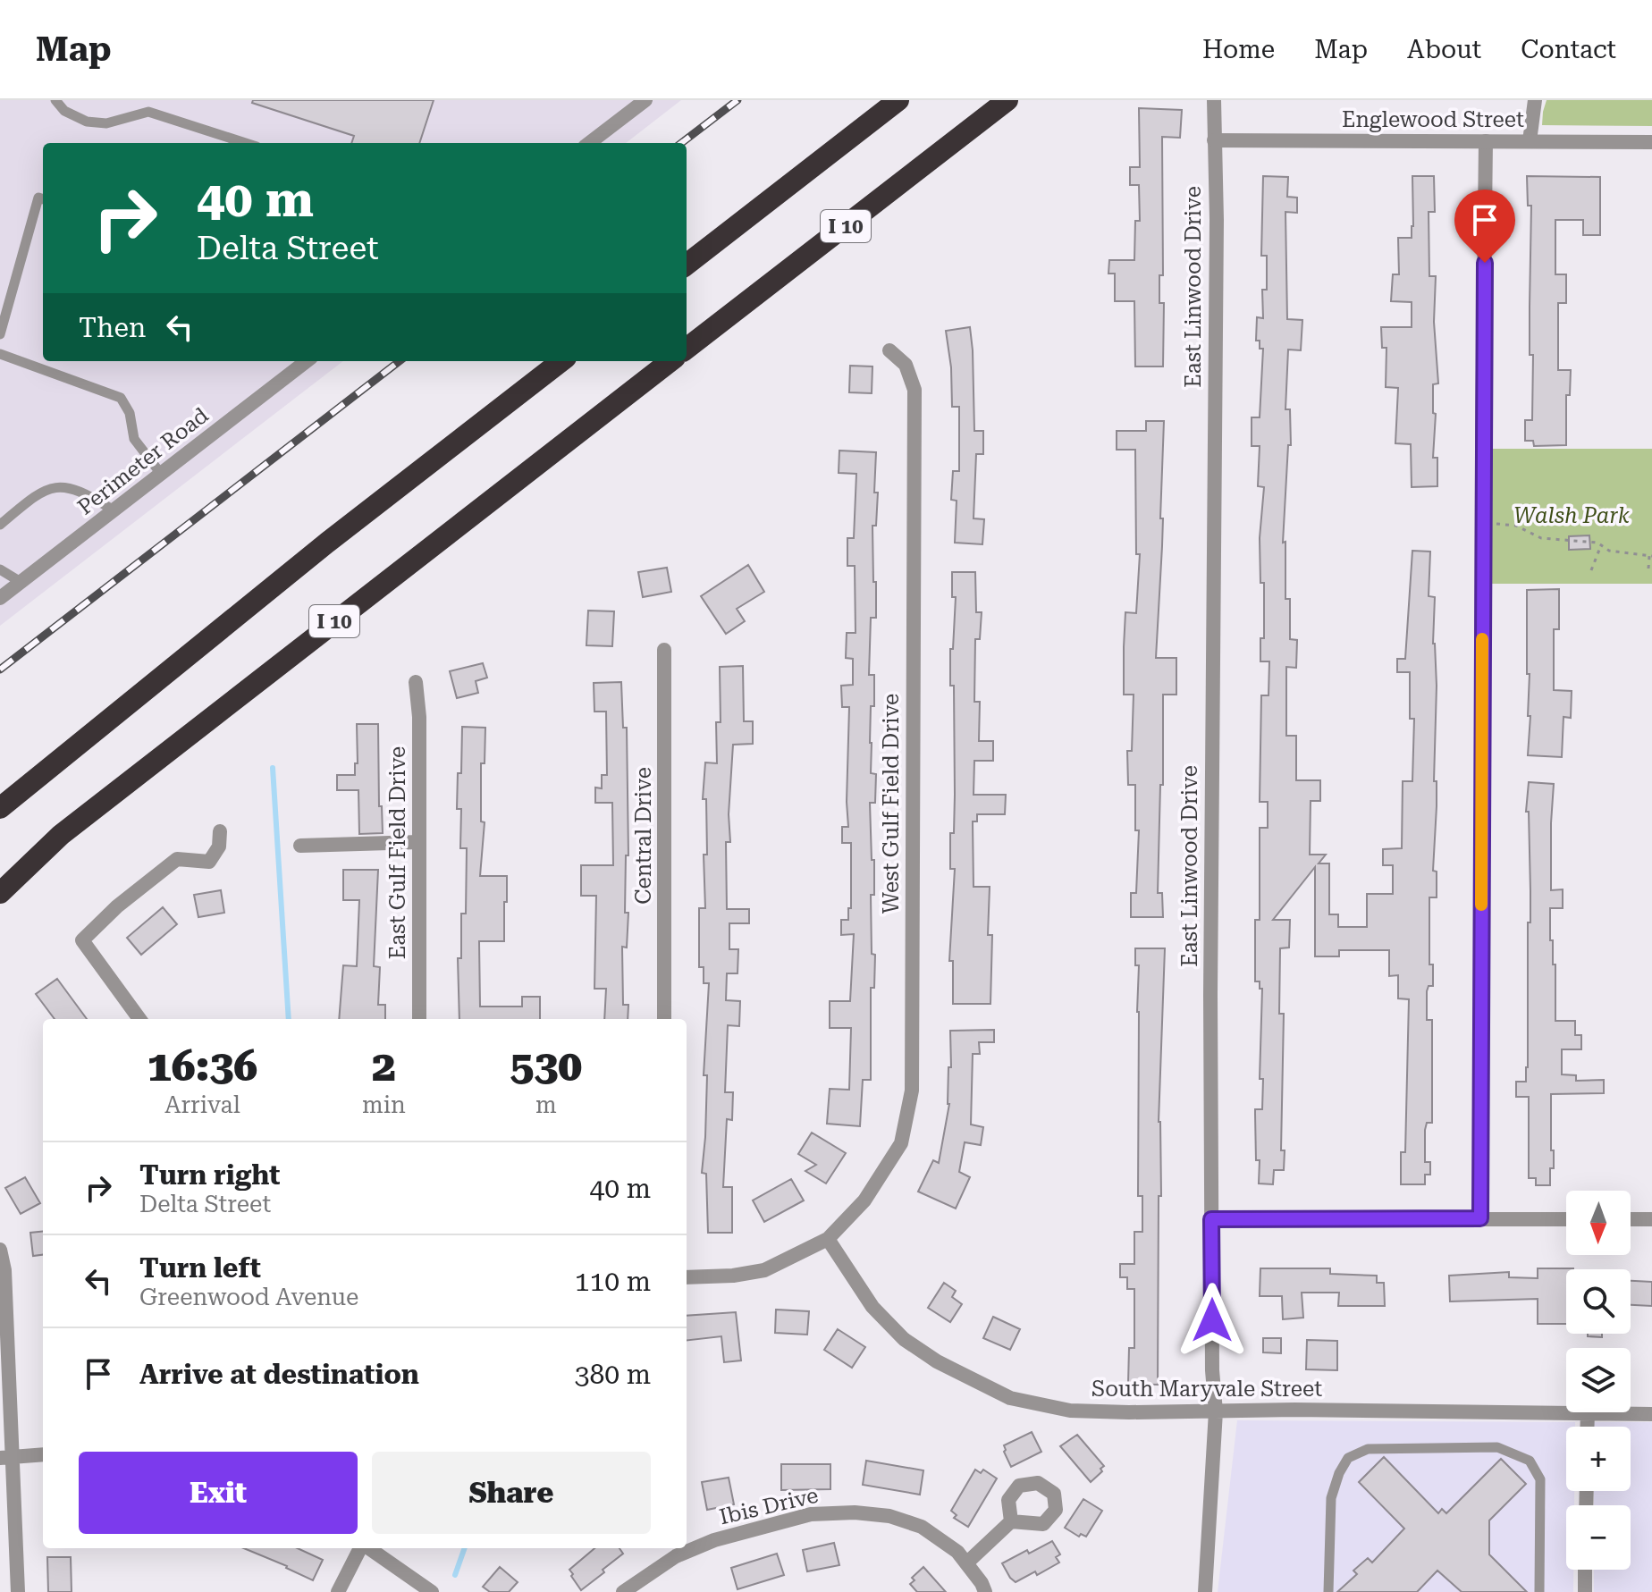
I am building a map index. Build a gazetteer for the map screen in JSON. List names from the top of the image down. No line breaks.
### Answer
{"streets":{"highway":["I 10"],"street":["Englewood Street","East Linwood Drive","Perimeter Road","West Gulf Field Drive","Central Drive","East Gulf Field Drive","South Maryvale Street","Ibis Drive"]},"crossings":[["Englewood Street","East Linwood Drive"],["East Linwood Drive","South Maryvale Street"],["West Gulf Field Drive","South Maryvale Street"]],"parks":["Walsh Park"],"north":"bottom","page":{"header":"Map","nav":["Home","Map","About","Contact"],"turn":["40 m","Delta Street"],"then":"Then","eta":["16:36","Arrival","2","min","530","m"],"list":[{"name":"Turn right","note":"Delta Street","value":"40 m"},{"name":"Turn left","note":"Greenwood Avenue","value":"110 m"},{"name":"Arrive at destination","value":"380 m"}],"map_buttons":["+","−"],"buttons":["Exit","Share"]}}
